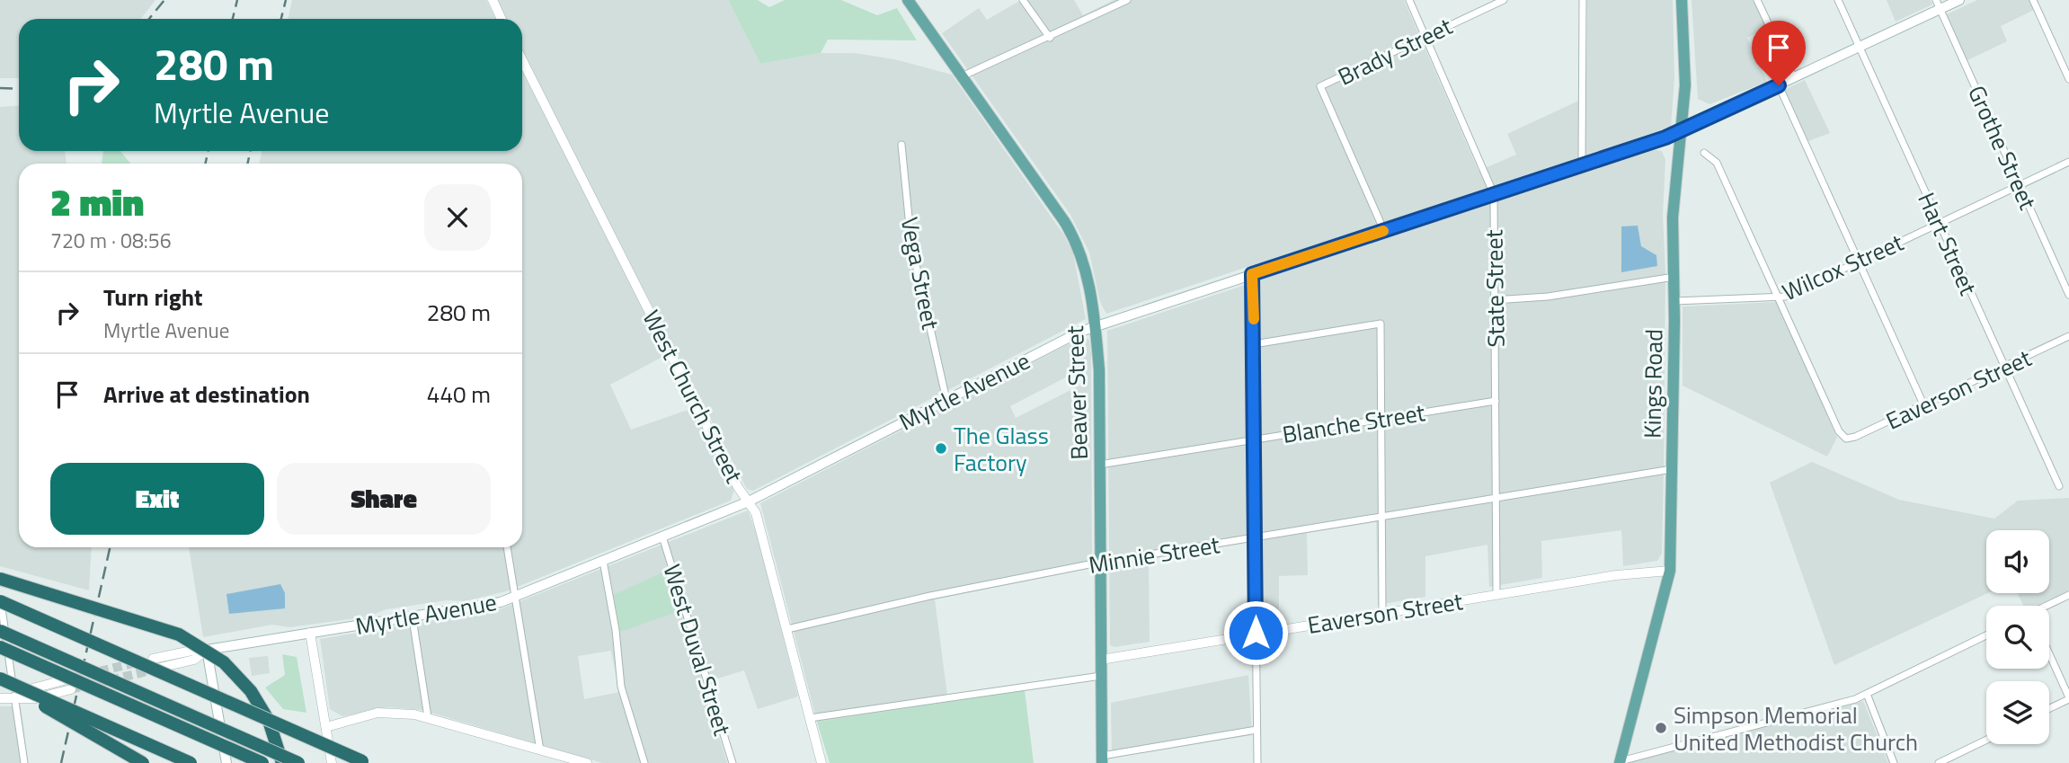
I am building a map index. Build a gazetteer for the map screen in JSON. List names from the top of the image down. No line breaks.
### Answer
{"streets":{"main road":["Kings Road","Myrtle Avenue","Beaver Street"],"street":["Brady Street","Grothe Street","Hart Street","Wilcox Street","Vega Street","State Street","Eaverson Street","West Church Street","Blanche Street","Minnie Street","West Duval Street"]},"crossings":[["Brady Street","State Street"],["Brady Street","Myrtle Avenue"],["Grothe Street","Wilcox Street"],["Grothe Street","Myrtle Avenue"],["Hart Street","Wilcox Street"],["Hart Street","Eaverson Street"],["Hart Street","Myrtle Avenue"],["Wilcox Street","Kings Road"],["Wilcox Street","Eaverson Street"],["Vega Street","Myrtle Avenue"],["State Street","Eaverson Street"],["State Street","Myrtle Avenue"],["State Street","Blanche Street"],["State Street","Minnie Street"],["Kings Road","Eaverson Street"],["Kings Road","Myrtle Avenue"],["Kings Road","Minnie Street"],["Eaverson Street","Beaver Street"],["Myrtle Avenue","Beaver Street"],["Myrtle Avenue","West Church Street"],["Myrtle Avenue","West Duval Street"],["Beaver Street","Blanche Street"],["Beaver Street","Minnie Street"],["West Church Street","Minnie Street"]],"places":["The Glass Factory","Simpson Memorial United Methodist Church"],"page":{"turn":["280 m","Myrtle Avenue"],"heading":["2 min","720 m · 08:56"],"list":[{"name":"Turn right","note":"Myrtle Avenue","value":"280 m"},{"name":"Arrive at destination","value":"440 m"}],"buttons":["Exit","Share"]}}
